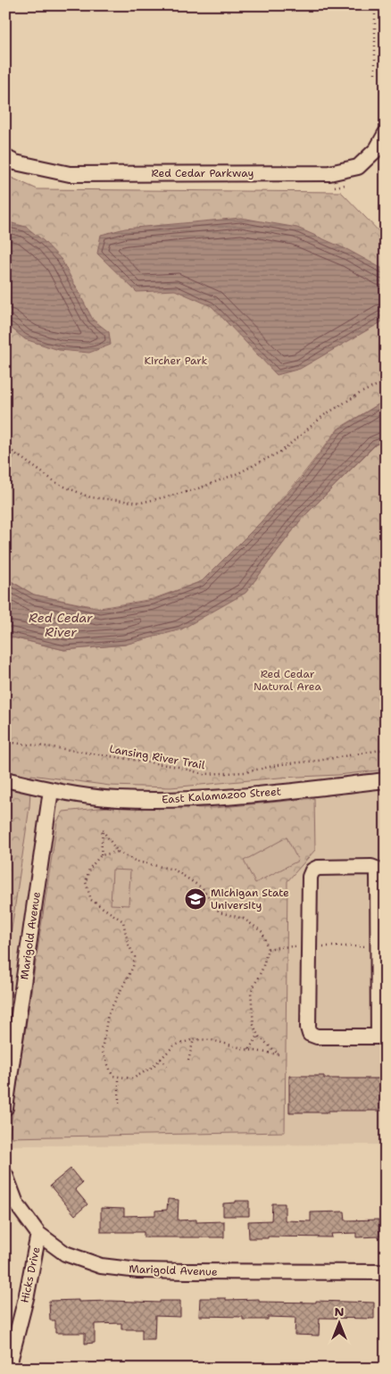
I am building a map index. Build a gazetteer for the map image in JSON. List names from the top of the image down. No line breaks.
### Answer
{"streets":{"street":["Red Cedar Parkway","East Kalamazoo Street","Marigold Avenue","Hicks Drive"],"path":["Lansing River Trail"]},"crossings":[["East Kalamazoo Street","Marigold Avenue"],["Marigold Avenue","Hicks Drive"]],"water":["Red Cedar River"],"parks":["Kircher Park","Red Cedar Natural Area"],"places":{"school or university":["Michigan State University"]},"north":"top"}
